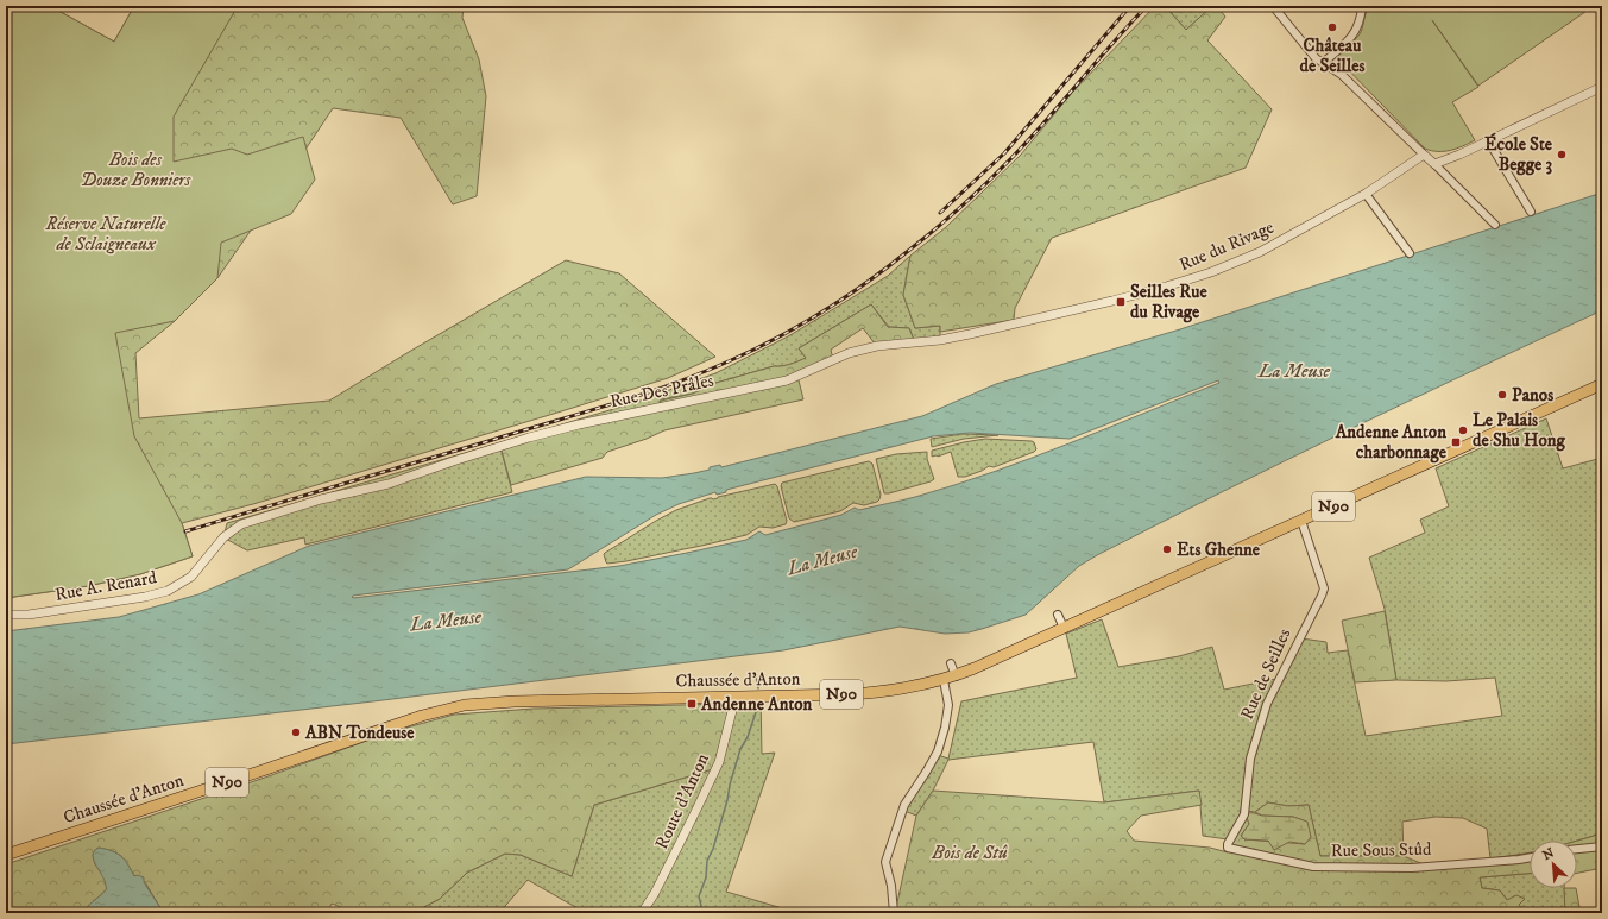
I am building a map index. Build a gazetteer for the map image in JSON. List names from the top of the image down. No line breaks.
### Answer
{"streets":{"main road":["N90","Chaussée d'Anton"],"street":["Rue du Rivage","Rue Des Prâles","Rue A. Renard","Rue de Seilles","Route d'Anton","Rue Sous Stûd"]},"crossings":[["Rue du Rivage","Rue Des Prâles"],["Rue Des Prâles","Rue A. Renard"],["Rue de Seilles","Chaussée d'Anton"],["Rue de Seilles","Rue Sous Stûd"],["Chaussée d'Anton","Route d'Anton"]],"water":["La Meuse"],"parks":["Bois des Douze Bonniers","Réserve Naturelle de Sclaigneaux","Bois de Stû"],"places":{"other":["Château de Seilles","École Ste Begge 3","Panos","Le Palais de Shu Hong","Ets Ghenne","ABN Tondeuse"],"transit":["Seilles Rue du Rivage","Andenne Anton charbonnage","Andenne Anton"]},"north":"top left"}
